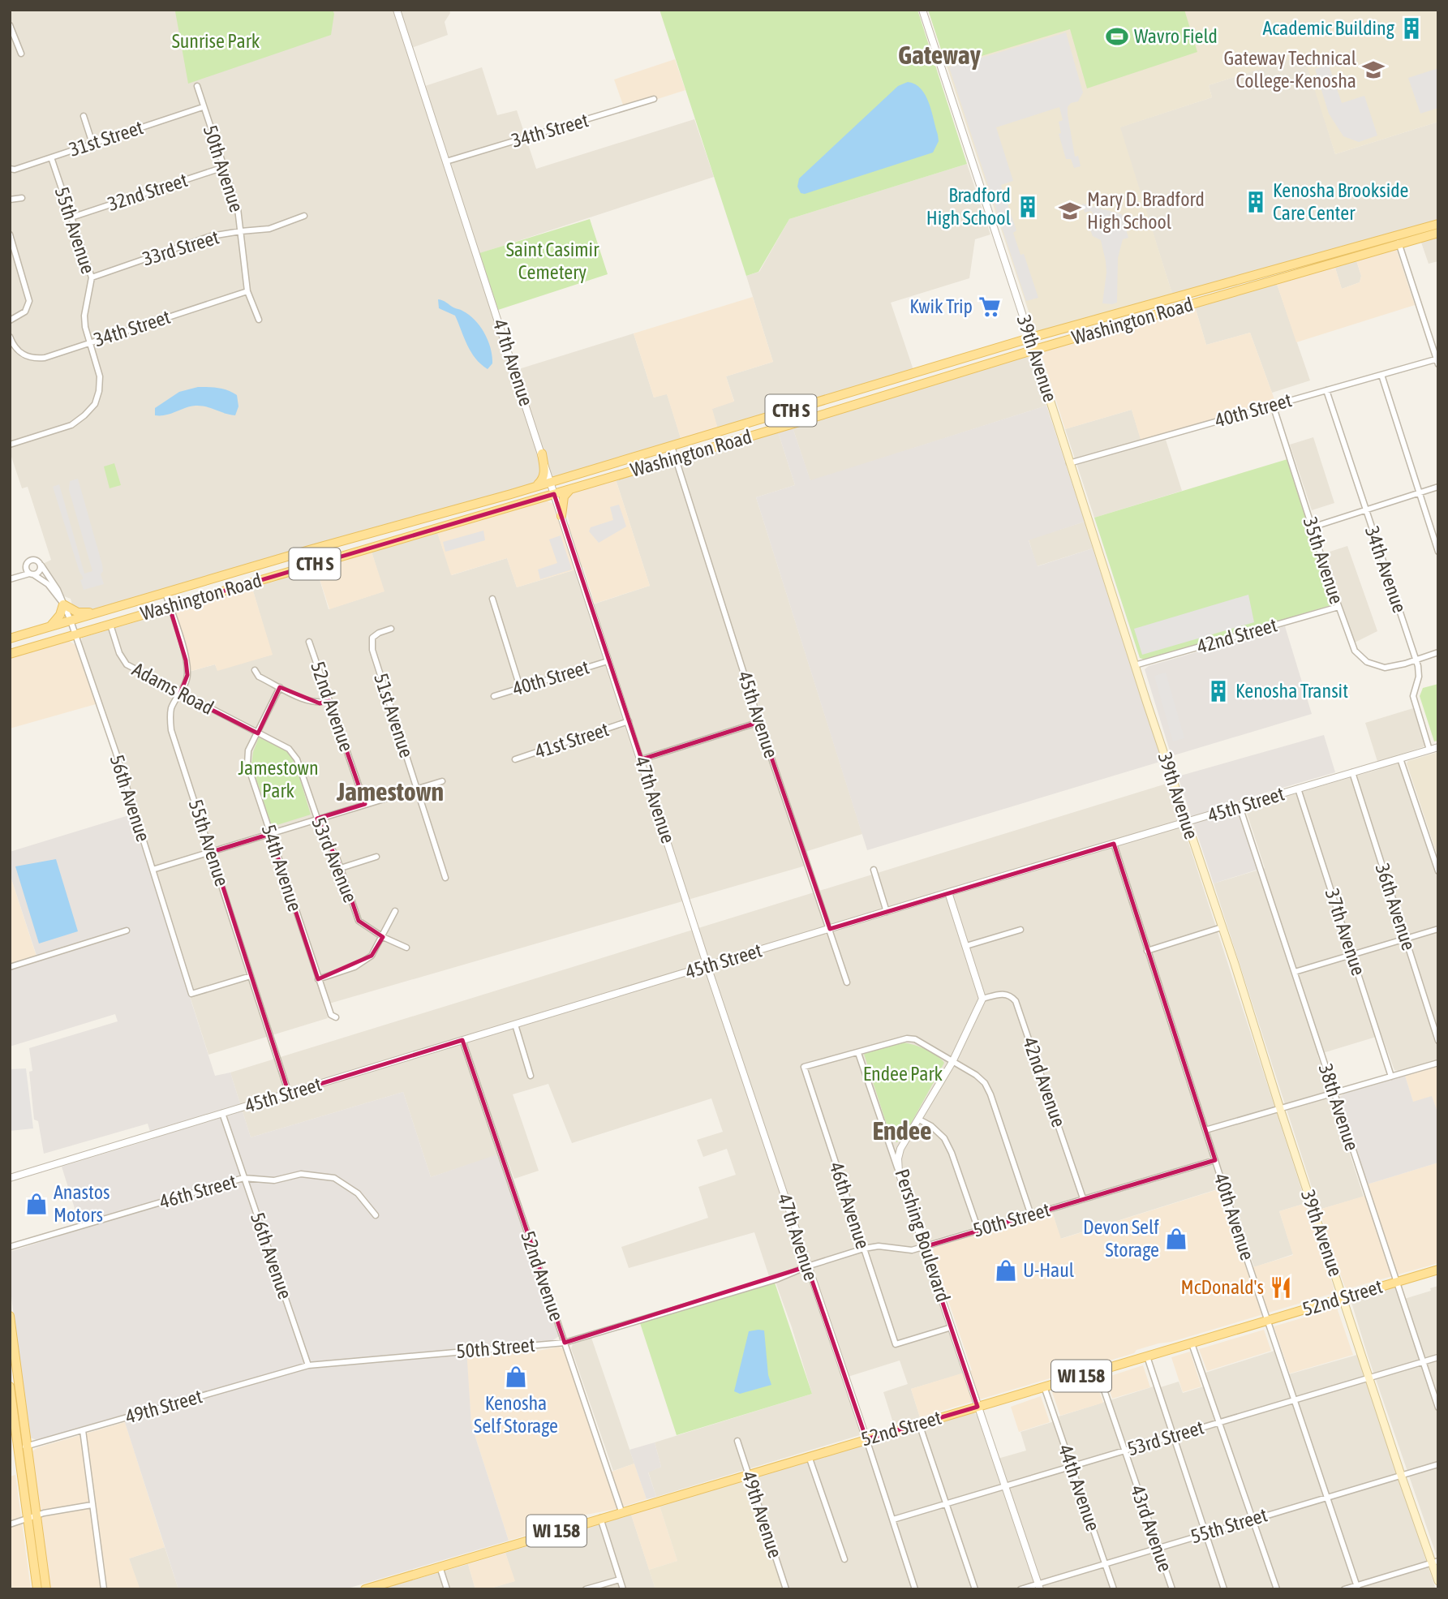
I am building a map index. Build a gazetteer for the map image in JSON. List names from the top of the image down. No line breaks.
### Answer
{"streets":{"main road":["Washington Road","39th Avenue","CTH S","52nd Street","WI 158"],"street":["34th Street","31st Street","50th Avenue","32nd Street","55th Avenue","33rd Street","47th Avenue","40th Street","35th Avenue","34th Avenue","42nd Street","Adams Road","52nd Avenue","45th Avenue","51st Avenue","41st Street","56th Avenue","45th Street","53rd Avenue","54th Avenue","36th Avenue","37th Avenue","42nd Avenue","38th Avenue","46th Street","46th Avenue","40th Avenue","50th Street","Pershing Boulevard","49th Street","53rd Street","44th Avenue","49th Avenue","55th Street","43rd Avenue"]},"crossings":[["34th Street","50th Avenue"],["34th Street","55th Avenue"],["34th Street","47th Avenue"],["31st Street","50th Avenue"],["31st Street","55th Avenue"],["50th Avenue","32nd Street"],["50th Avenue","33rd Street"],["32nd Street","55th Avenue"],["55th Avenue","33rd Street"],["55th Avenue","Washington Road"],["55th Avenue","Adams Road"],["55th Avenue","56th Avenue"],["55th Avenue","45th Street"],["Washington Road","39th Avenue"],["Washington Road","47th Avenue"],["Washington Road","Adams Road"],["Washington Road","45th Avenue"],["Washington Road","56th Avenue"],["39th Avenue","40th Street"],["39th Avenue","42nd Street"],["39th Avenue","45th Street"],["39th Avenue","52nd Street"],["39th Avenue","53rd Street"],["39th Avenue","55th Street"],["47th Avenue","40th Street"],["47th Avenue","41st Street"],["47th Avenue","45th Street"],["47th Avenue","50th Street"],["47th Avenue","52nd Street"],["47th Avenue","53rd Street"],["40th Street","35th Avenue"],["40th Street","34th Avenue"],["35th Avenue","34th Avenue"],["35th Avenue","42nd Street"],["34th Avenue","45th Street"],["Adams Road","53rd Avenue"],["Adams Road","54th Avenue"],["52nd Avenue","45th Street"],["52nd Avenue","50th Street"],["52nd Avenue","52nd Street"],["45th Avenue","45th Street"],["56th Avenue","45th Street"],["56th Avenue","46th Street"],["56th Avenue","50th Street"],["56th Avenue","49th Street"],["45th Street","36th Avenue"],["45th Street","37th Avenue"],["45th Street","38th Avenue"],["45th Street","40th Avenue"],["53rd Avenue","54th Avenue"],["42nd Avenue","50th Street"],["42nd Avenue","Pershing Boulevard"],["38th Avenue","52nd Street"],["38th Avenue","53rd Street"],["46th Avenue","50th Street"],["46th Avenue","Pershing Boulevard"],["40th Avenue","50th Street"],["40th Avenue","52nd Street"],["40th Avenue","53rd Street"],["40th Avenue","55th Street"],["50th Street","Pershing Boulevard"],["50th Street","49th Street"],["Pershing Boulevard","52nd Street"],["Pershing Boulevard","53rd Street"],["Pershing Boulevard","55th Street"],["52nd Street","44th Avenue"],["52nd Street","49th Avenue"],["52nd Street","43rd Avenue"],["53rd Street","44th Avenue"],["53rd Street","43rd Avenue"],["44th Avenue","55th Street"],["55th Street","43rd Avenue"]],"districts":["Gateway","Jamestown","Endee"],"parks":["Sunrise Park","Saint Casimir Cemetery","Jamestown Park","Endee Park"],"places":{"building":["Academic Building","Kenosha Brookside Care Center","Bradford High School","Kenosha Transit"],"sports":["Wavro Field"],"school or university":["Gateway Technical College-Kenosha","Mary D. Bradford High School"],"supermarket":["Kwik Trip"],"shop":["Anastos Motors","Devon Self Storage","U-Haul","Kenosha Self Storage"],"restaurant":["McDonald's"]}}
